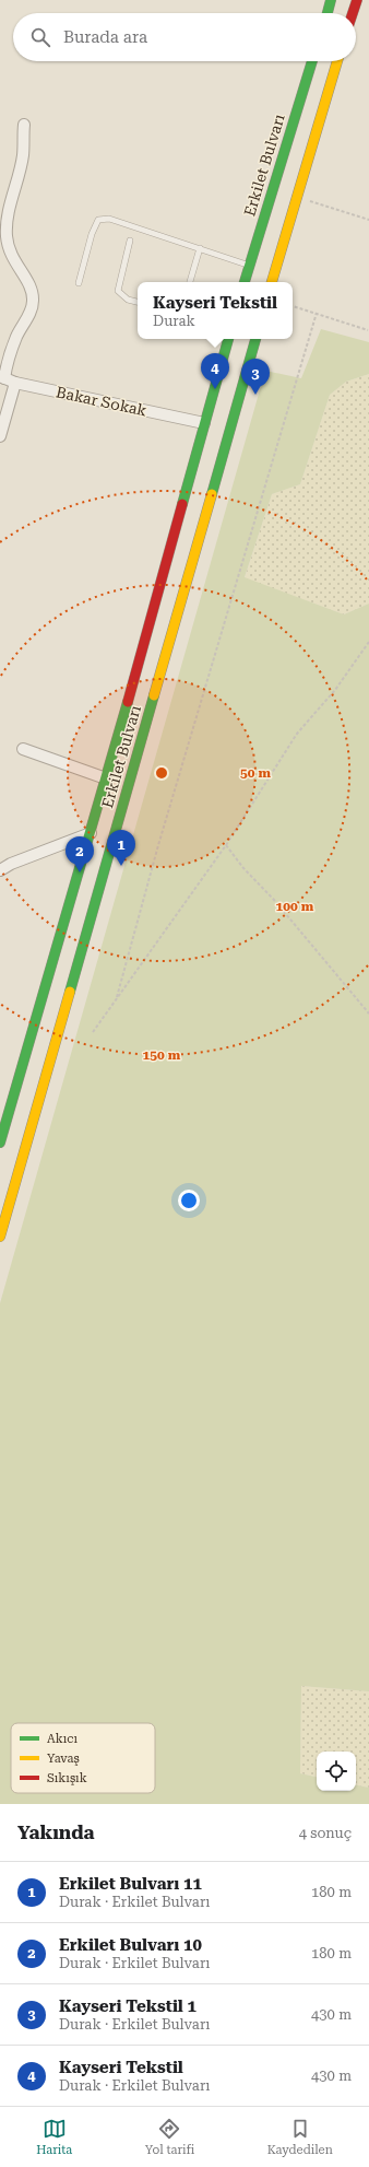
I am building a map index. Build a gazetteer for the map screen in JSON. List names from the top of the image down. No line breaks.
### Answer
{"streets":{"main road":["Erkilet Bulvarı"],"street":["Bakar Sokak"]},"crossings":[["Erkilet Bulvarı","Bakar Sokak"]],"legend":["Akıcı","Yavaş","Sıkışık"],"page":{"search":"Burada ara","popup":["Kayseri Tekstil","Durak"],"pins":["4","3","1","2"],"heading":["Yakında","4 sonuç"],"list":[{"mark":"1","name":"Erkilet Bulvarı 11","note":"Durak · Erkilet Bulvarı","value":"180 m"},{"mark":"2","name":"Erkilet Bulvarı 10","note":"Durak · Erkilet Bulvarı","value":"180 m"},{"mark":"3","name":"Kayseri Tekstil 1","note":"Durak · Erkilet Bulvarı","value":"430 m"},{"mark":"4","name":"Kayseri Tekstil","note":"Durak · Erkilet Bulvarı","value":"430 m"}],"nav":["Harita","Yol tarifi","Kaydedilen"]},"rings":["50 m","100 m","150 m"]}
